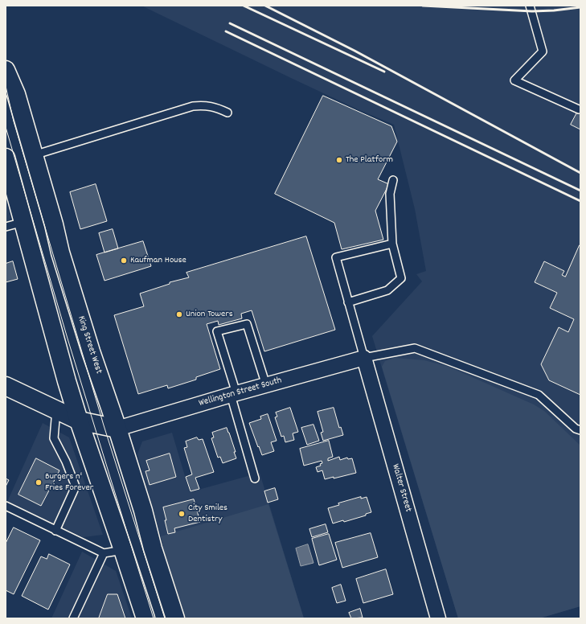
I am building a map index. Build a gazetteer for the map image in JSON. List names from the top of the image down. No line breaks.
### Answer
{"streets":{"main road":["King Street West"],"street":["Wellington Street South","Walter Street"]},"crossings":[["King Street West","Wellington Street South"],["Wellington Street South","Walter Street"]],"places":["The Platform","Kaufman House","Union Towers","Burgers n' Fries Forever","City Smiles Dentistry"]}
